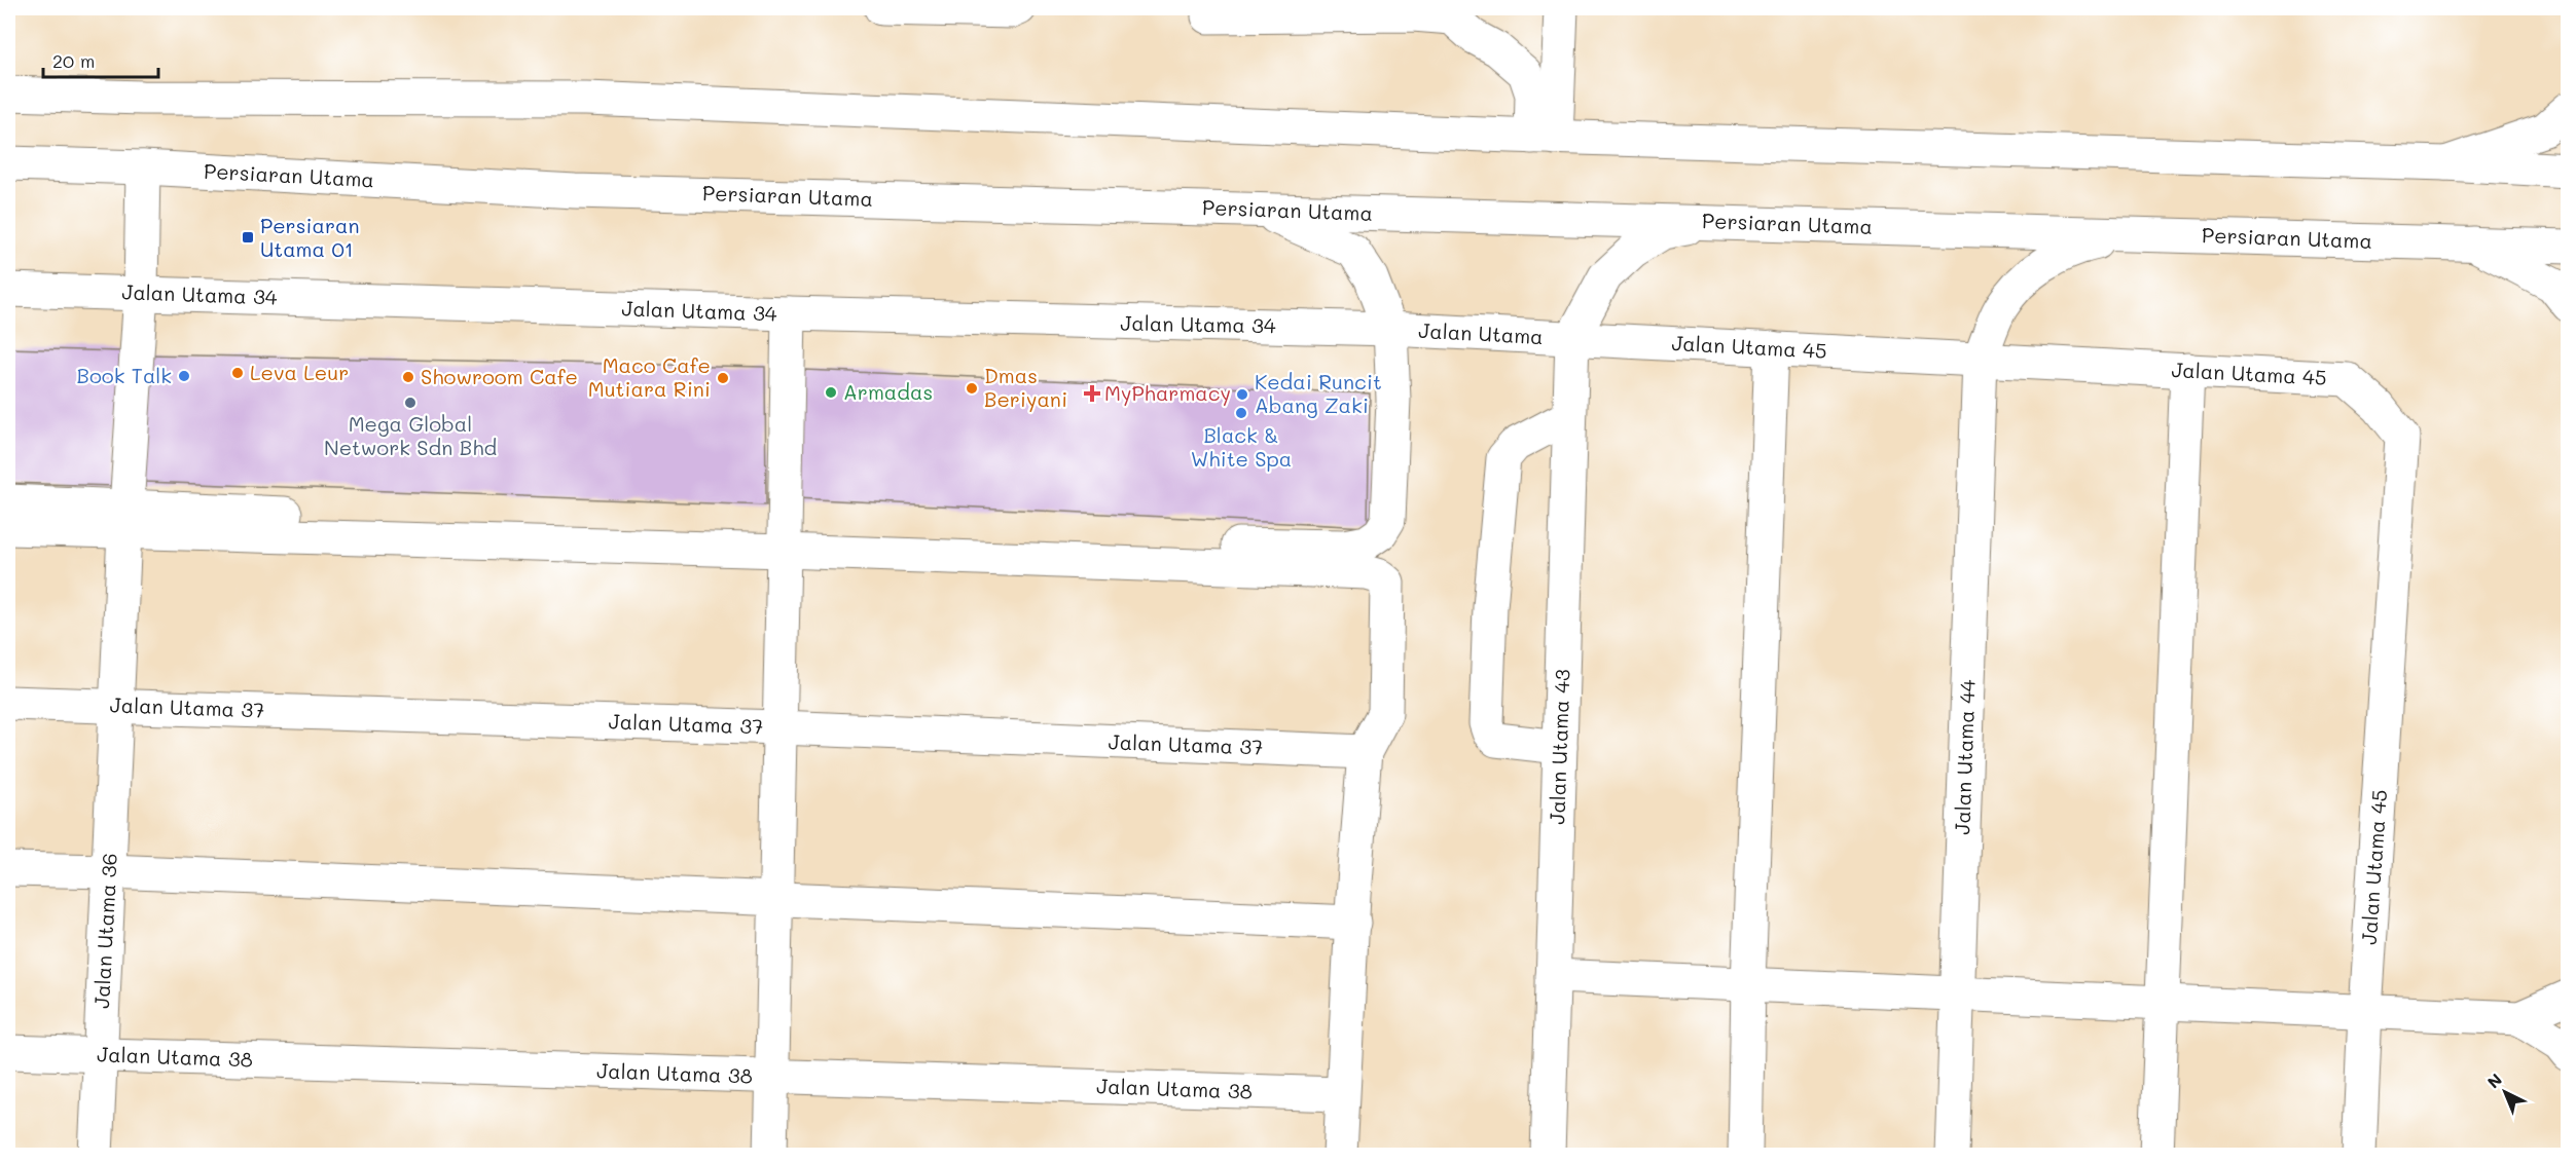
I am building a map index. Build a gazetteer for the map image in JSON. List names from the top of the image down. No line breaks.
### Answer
{"streets":{"street":["Persiaran Utama","Jalan Utama 34","Jalan Utama","Jalan Utama 45","Jalan Utama 37","Jalan Utama 43","Jalan Utama 44","Jalan Utama 36","Jalan Utama 38"]},"crossings":[["Persiaran Utama","Jalan Utama 36"],["Jalan Utama 34","Jalan Utama"],["Jalan Utama 34","Jalan Utama 36"],["Jalan Utama","Jalan Utama 45"],["Jalan Utama","Jalan Utama 43"],["Jalan Utama 45","Jalan Utama 43"],["Jalan Utama 45","Jalan Utama 44"],["Jalan Utama 37","Jalan Utama 36"],["Jalan Utama 36","Jalan Utama 38"]],"places":{"transit":["Persiaran Utama 01"],"other":["Leva Leur","Book Talk","Showroom Cafe","Maco Cafe Mutiara Rini","Dmas Beriyani","Armadas","Kedai Runcit Abang Zaki","Mega Global Network Sdn Bhd","Black & White Spa"],"health":["MyPharmacy"]},"scale_bar":"20 m","north":"top left"}
